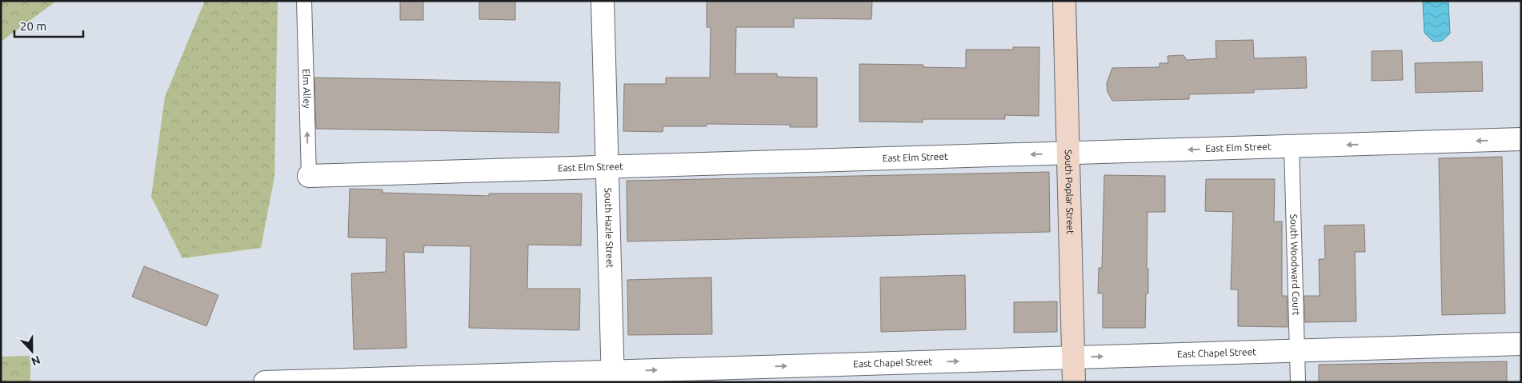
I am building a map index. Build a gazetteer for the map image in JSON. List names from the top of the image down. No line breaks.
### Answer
{"streets":{"main road":["South Poplar Street"],"street":["East Elm Street","South Hazle Street","East Chapel Street"],"lane":["Elm Alley","South Woodward Court"]},"crossings":[["Elm Alley","East Elm Street"],["East Elm Street","South Poplar Street"],["East Elm Street","South Hazle Street"],["East Elm Street","South Woodward Court"],["South Poplar Street","East Chapel Street"],["South Hazle Street","East Chapel Street"],["South Woodward Court","East Chapel Street"]],"one_way":["Elm Alley","East Elm Street","East Chapel Street"],"scale_bar":"20 m","north":"bottom"}
